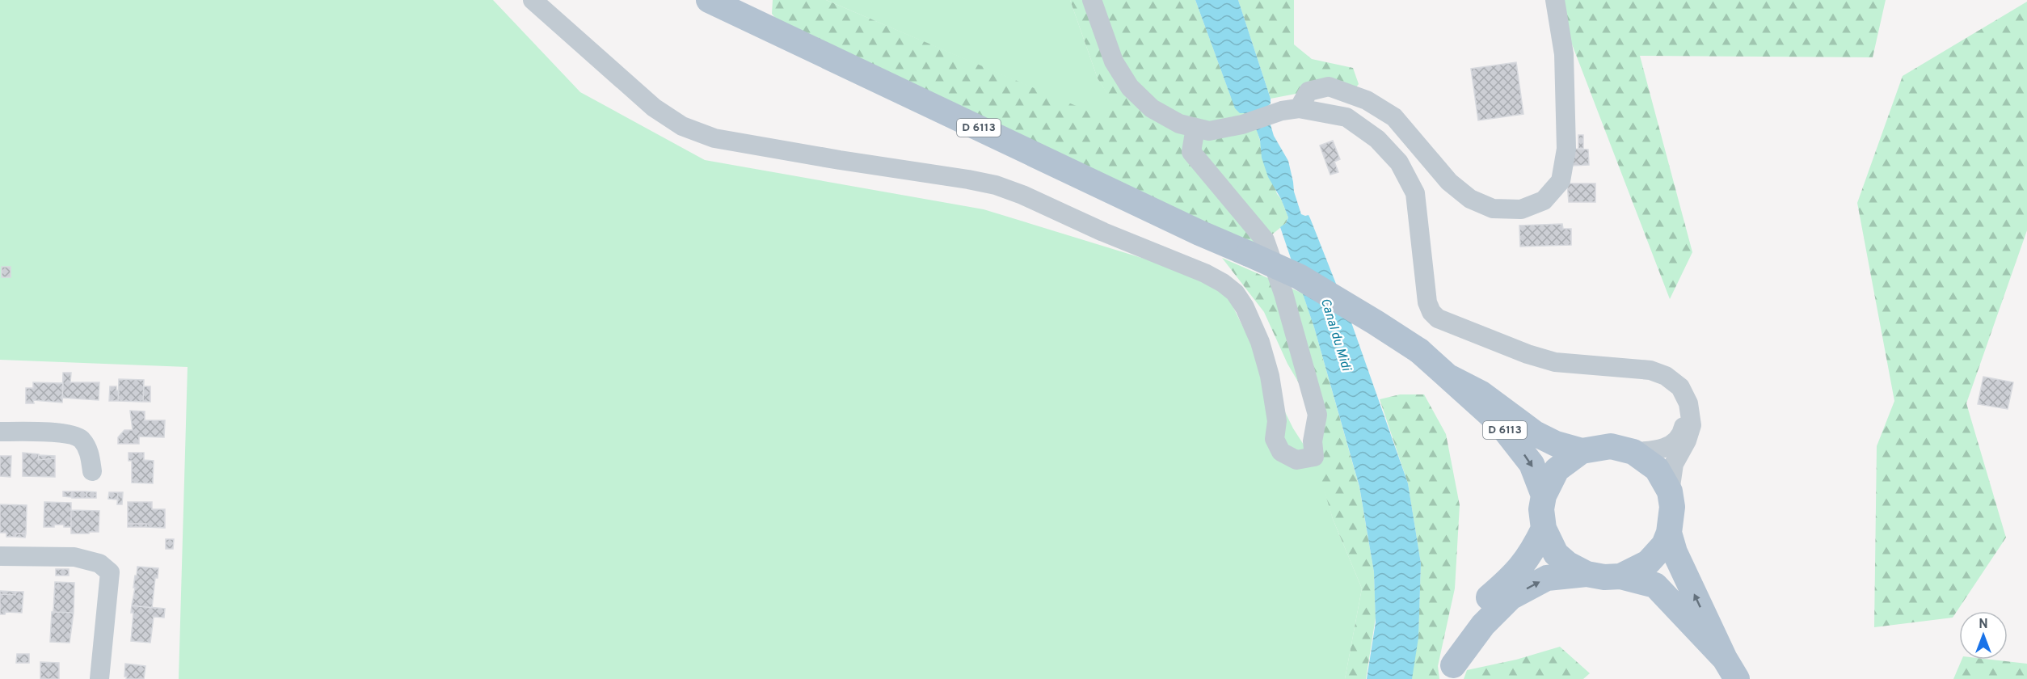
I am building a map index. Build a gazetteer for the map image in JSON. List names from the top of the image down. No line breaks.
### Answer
{"streets":{"main road":["D 6113"]},"water":["Canal du Midi"],"north":"top"}
